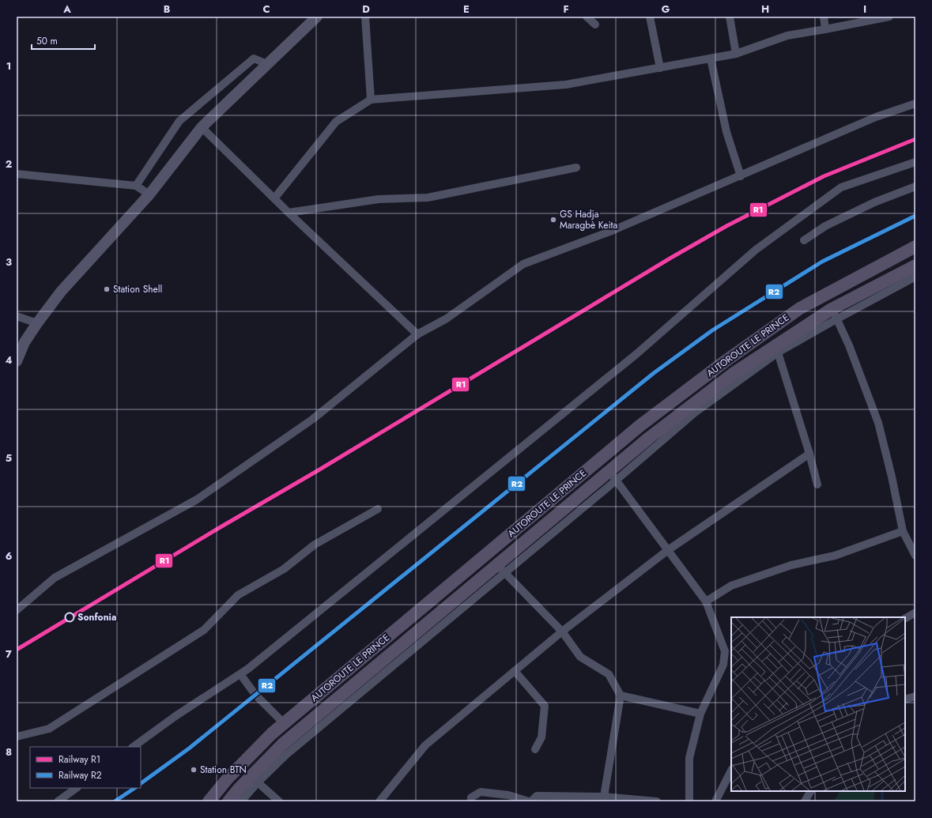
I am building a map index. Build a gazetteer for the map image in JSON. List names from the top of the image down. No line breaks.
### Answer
{"streets":{"main road":["AUTOROUTE LE PRINCE"]},"places":["GS Hadja Maragbè Keita","Station Shell","Sonfonia","Station BTN"],"lines":["rail line R1","rail line R2"],"legend":["Railway R1","Railway R2"],"scale_bar":"50 m","grid":{"columns":["A","B","C","D","E","F","G","H","I"],"rows":["1","2","3","4","5","6","7","8"]}}
